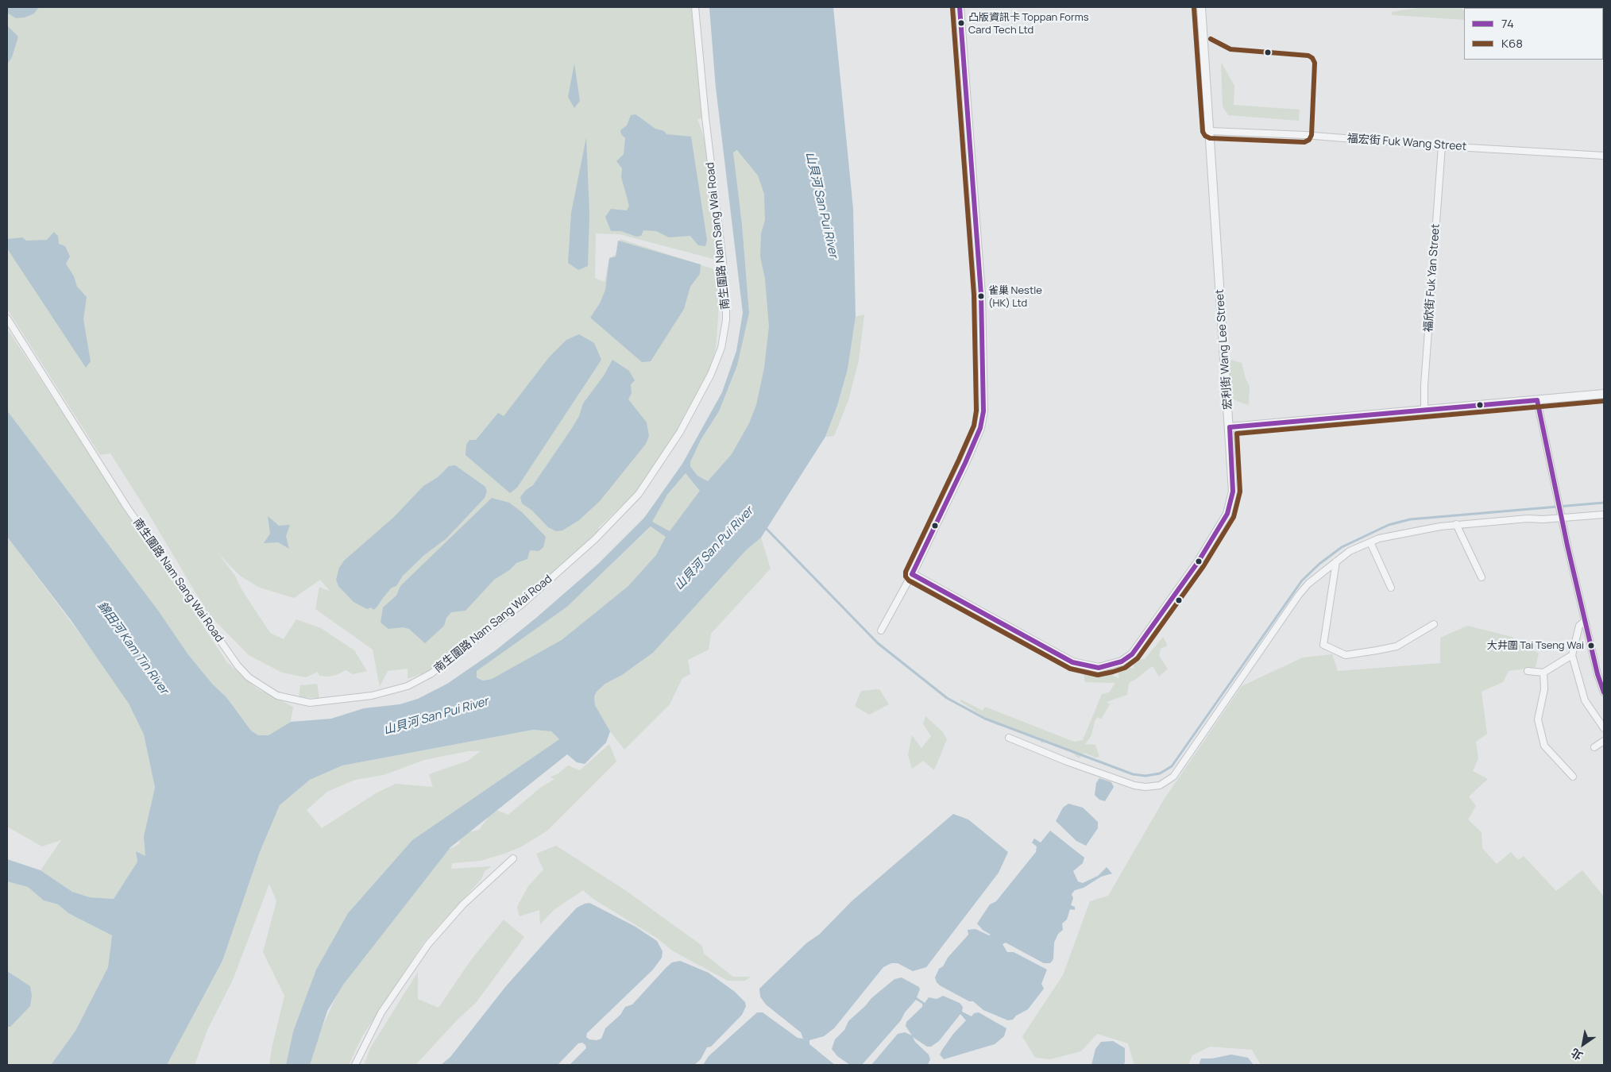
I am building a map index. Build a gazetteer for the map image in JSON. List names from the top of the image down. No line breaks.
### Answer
{"streets":{"street":["福宏街 Fuk Wang Street","南生圍路 Nam Sang Wai Road","福欣街 Fuk Yan Street","宏利街 Wang Lee Street"]},"crossings":[["福宏街 Fuk Wang Street","福欣街 Fuk Yan Street"],["福宏街 Fuk Wang Street","宏利街 Wang Lee Street"]],"water":["山貝河 San Pui River","錦田河 Kam Tin River"],"places":["凸版資訊卡 Toppan Forms Card Tech Ltd","雀巢 Nestle (HK) Ltd","大井圍 Tai Tseng Wai"],"lines":["transit line 74","transit line K68"],"legend":["74","K68"],"north":"bottom left"}
